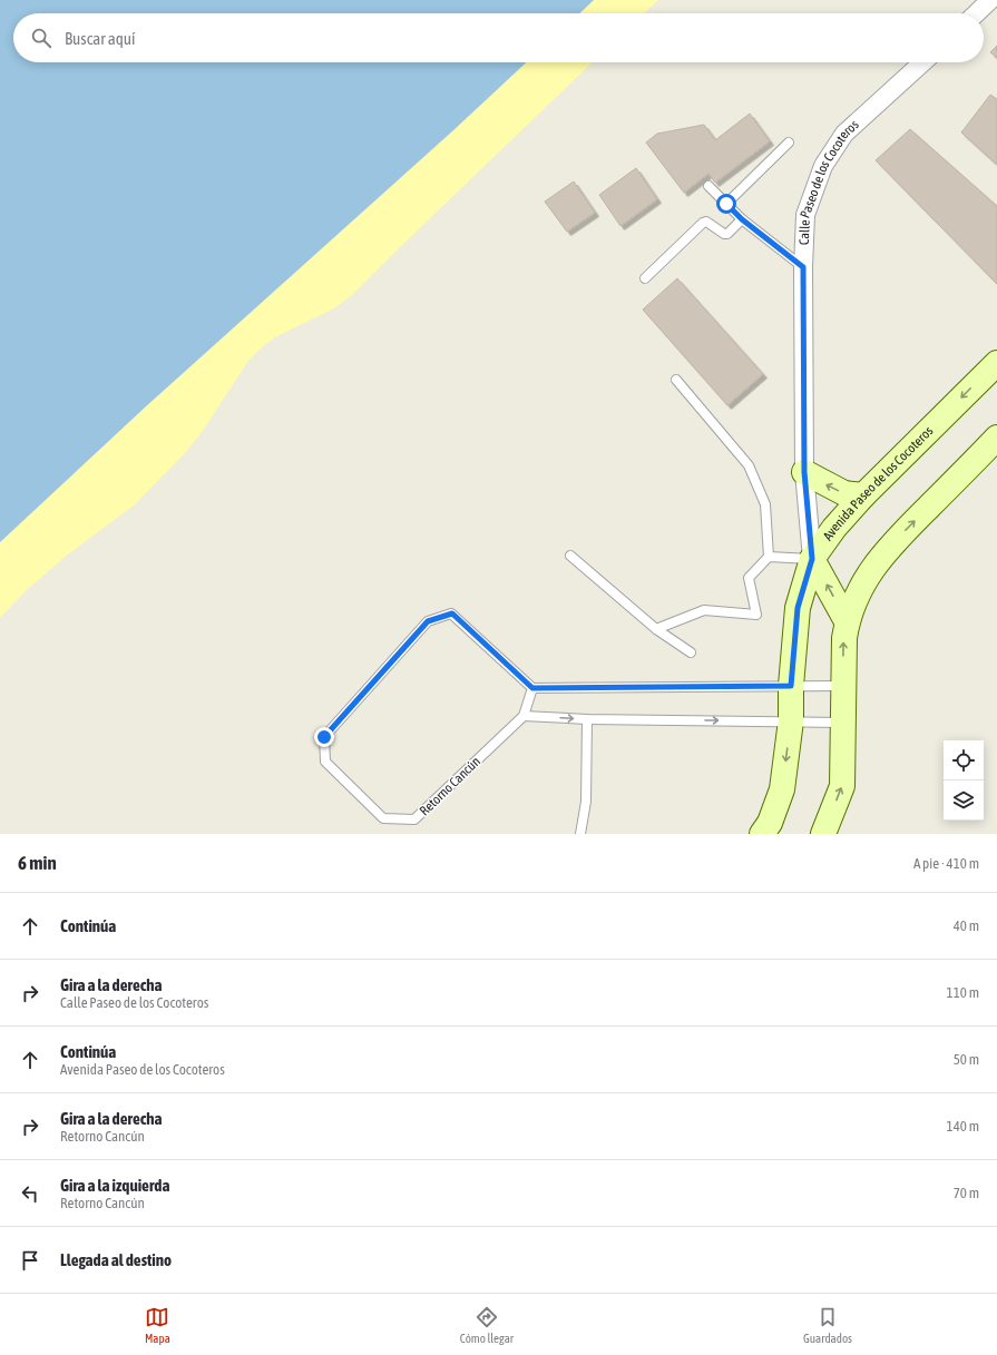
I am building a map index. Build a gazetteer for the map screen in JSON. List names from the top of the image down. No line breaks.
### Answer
{"streets":{"main road":["Avenida Paseo de los Cocoteros"],"street":["Calle Paseo de los Cocoteros"],"lane":["Retorno Cancún"]},"crossings":[["Calle Paseo de los Cocoteros","Avenida Paseo de los Cocoteros"]],"page":{"search":"Buscar aquí","heading":["6 min","A pie · 410 m"],"list":[["Continúa","40 m"],["Gira a la derecha","Calle Paseo de los Cocoteros","110 m"],["Continúa","Avenida Paseo de los Cocoteros","50 m"],["Gira a la derecha","Retorno Cancún","140 m"],["Gira a la izquierda","Retorno Cancún","70 m"],"Llegada al destino"],"nav":["Mapa","Cómo llegar","Guardados"]}}
